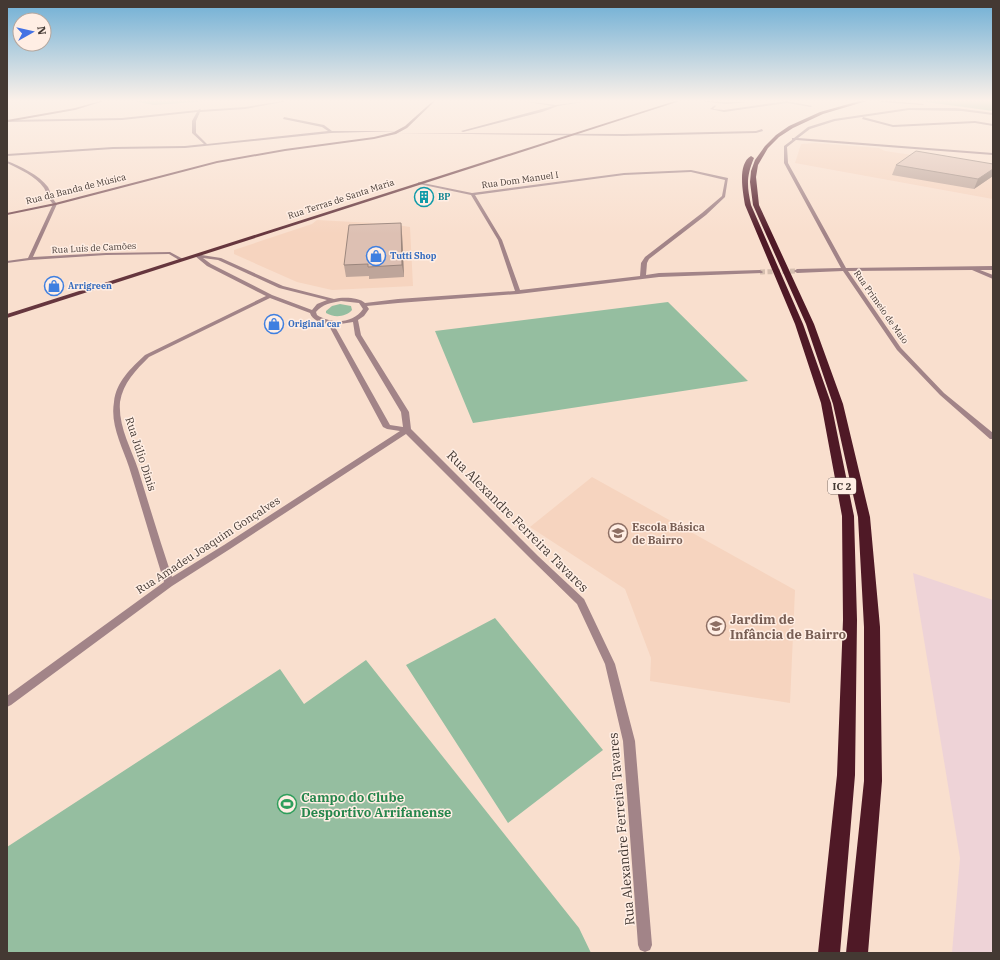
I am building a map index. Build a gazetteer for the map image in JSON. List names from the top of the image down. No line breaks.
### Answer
{"streets":{"highway":["IC 2"],"main road":["Rua Terras de Santa Maria"],"street":["Rua Dom Manuel I","Rua da Banda de Música","Rua Luís de Camões","Rua Primeio de Maio","Rua Júlio Dinis","Rua Alexandre Ferreira Tavares","Rua Amadeu Joaquim Gonçalves"]},"crossings":[["Rua Dom Manuel I","Rua Terras de Santa Maria"],["Rua Terras de Santa Maria","Rua Luís de Camões"],["Rua Júlio Dinis","Rua Amadeu Joaquim Gonçalves"],["Rua Alexandre Ferreira Tavares","Rua Amadeu Joaquim Gonçalves"]],"places":{"building":["BP"],"shop":["Tutti Shop","Arrigreen","Original car"],"school or university":["Escola Básica de Bairro","Jardim de Infância de Bairro"],"sports":["Campo do Clube Desportivo Arrifanense"]},"north":"right"}
